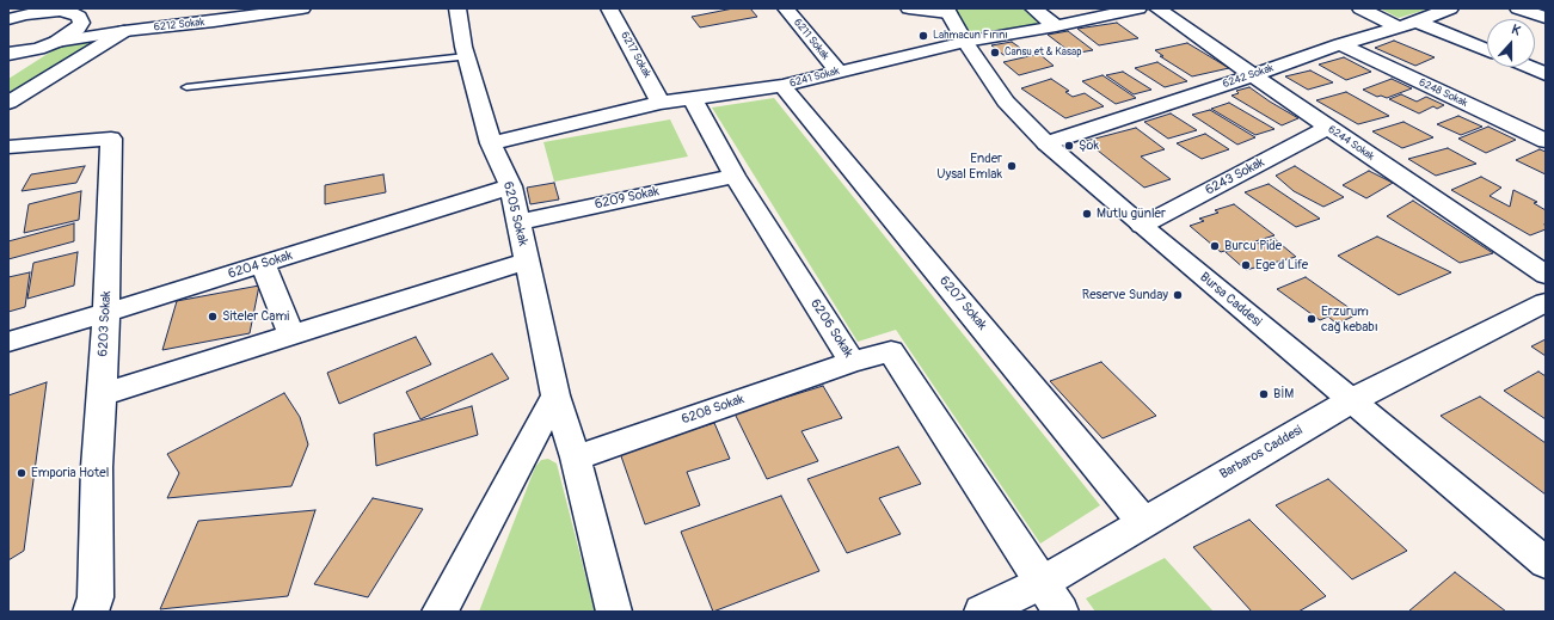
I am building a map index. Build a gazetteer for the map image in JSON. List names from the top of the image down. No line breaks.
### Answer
{"streets":{"street":["6212 Sokak","6211 Sokak","6217 Sokak","6242 Sokak","6241 Sokak","6248 Sokak","6244 Sokak","6243 Sokak","6209 Sokak","6205 Sokak","6204 Sokak","Bursa Caddesi","6207 Sokak","6203 Sokak","6206 Sokak","6208 Sokak","Barbaros Caddesi"]},"crossings":[["6211 Sokak","6241 Sokak"],["6217 Sokak","6241 Sokak"],["6242 Sokak","6248 Sokak"],["6242 Sokak","6244 Sokak"],["6242 Sokak","Bursa Caddesi"],["6241 Sokak","6205 Sokak"],["6241 Sokak","Bursa Caddesi"],["6241 Sokak","6207 Sokak"],["6241 Sokak","6206 Sokak"],["6244 Sokak","6243 Sokak"],["6243 Sokak","Bursa Caddesi"],["6209 Sokak","6205 Sokak"],["6209 Sokak","6206 Sokak"],["6205 Sokak","6204 Sokak"],["6205 Sokak","6208 Sokak"],["6204 Sokak","6203 Sokak"],["Bursa Caddesi","Barbaros Caddesi"],["6207 Sokak","Barbaros Caddesi"],["6206 Sokak","6208 Sokak"],["6206 Sokak","Barbaros Caddesi"]],"places":["Lahmacun Fırını","Cansu et & Kasap","Şok","Ender Uysal Emlak","Mutlu günler","Burcu Pide","Ege d Life","Reserve Sunday","Siteler Cami","Erzurum cağ kebabı","BİM","Emporia Hotel"],"north":"top"}
